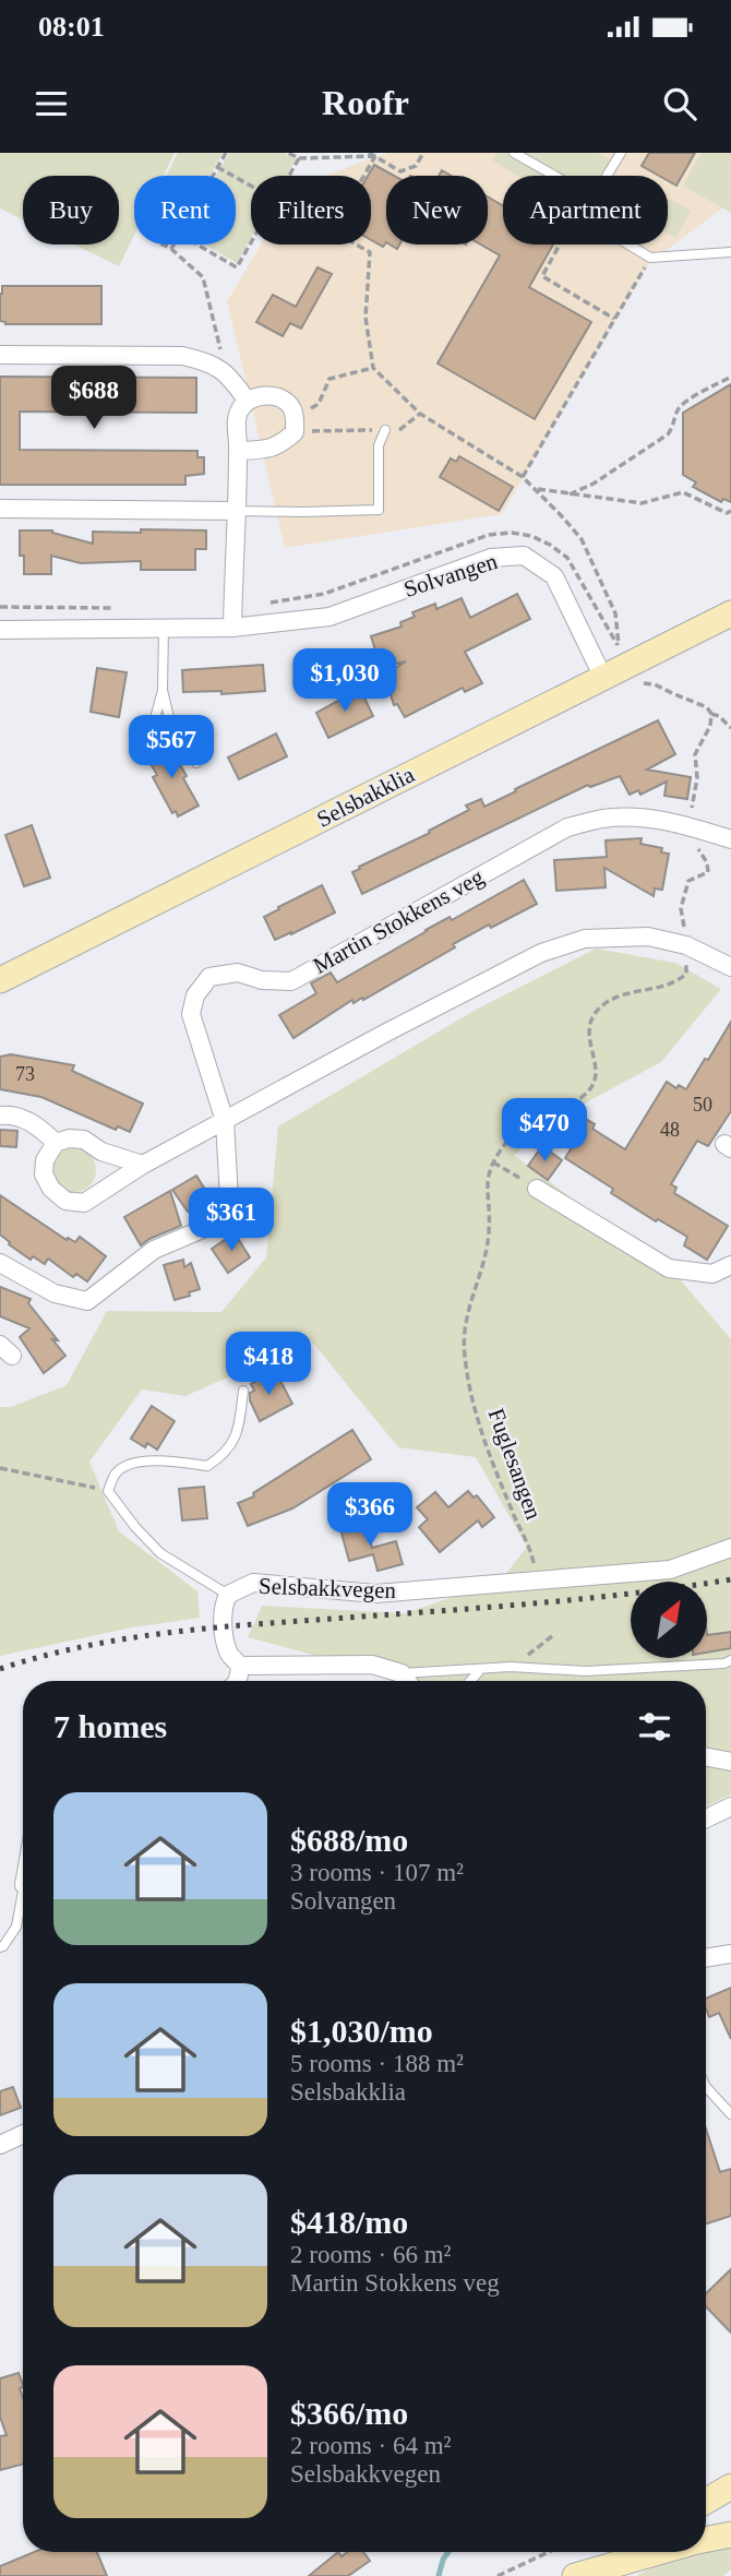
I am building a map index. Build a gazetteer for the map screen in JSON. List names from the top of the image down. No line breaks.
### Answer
{"streets":{"street":["Solvangen","Selsbakklia","Martin Stokkens veg","Selsbakkvegen"],"path":["Fuglesangen"]},"crossings":[["Solvangen","Selsbakklia"],["Martin Stokkens veg","Fuglesangen"],["Fuglesangen","Selsbakkvegen"]],"house_numbers":["73","50","48"],"north":"top right","page":{"status":"08:01","header":"Roofr","chip":["Buy","Rent","Filters","New","Apartment"],"price":["$688","$1,030","$567","$470","$361","$418","$366"],"heading":"7 homes","list":[{"name":"$688/mo","note":"3 rooms · 107 m² · Solvangen"},{"name":"$1,030/mo","note":"5 rooms · 188 m² · Selsbakklia"},{"name":"$418/mo","note":"2 rooms · 66 m² · Martin Stokkens veg"},{"name":"$366/mo","note":"2 rooms · 64 m² · Selsbakkvegen"}]}}
